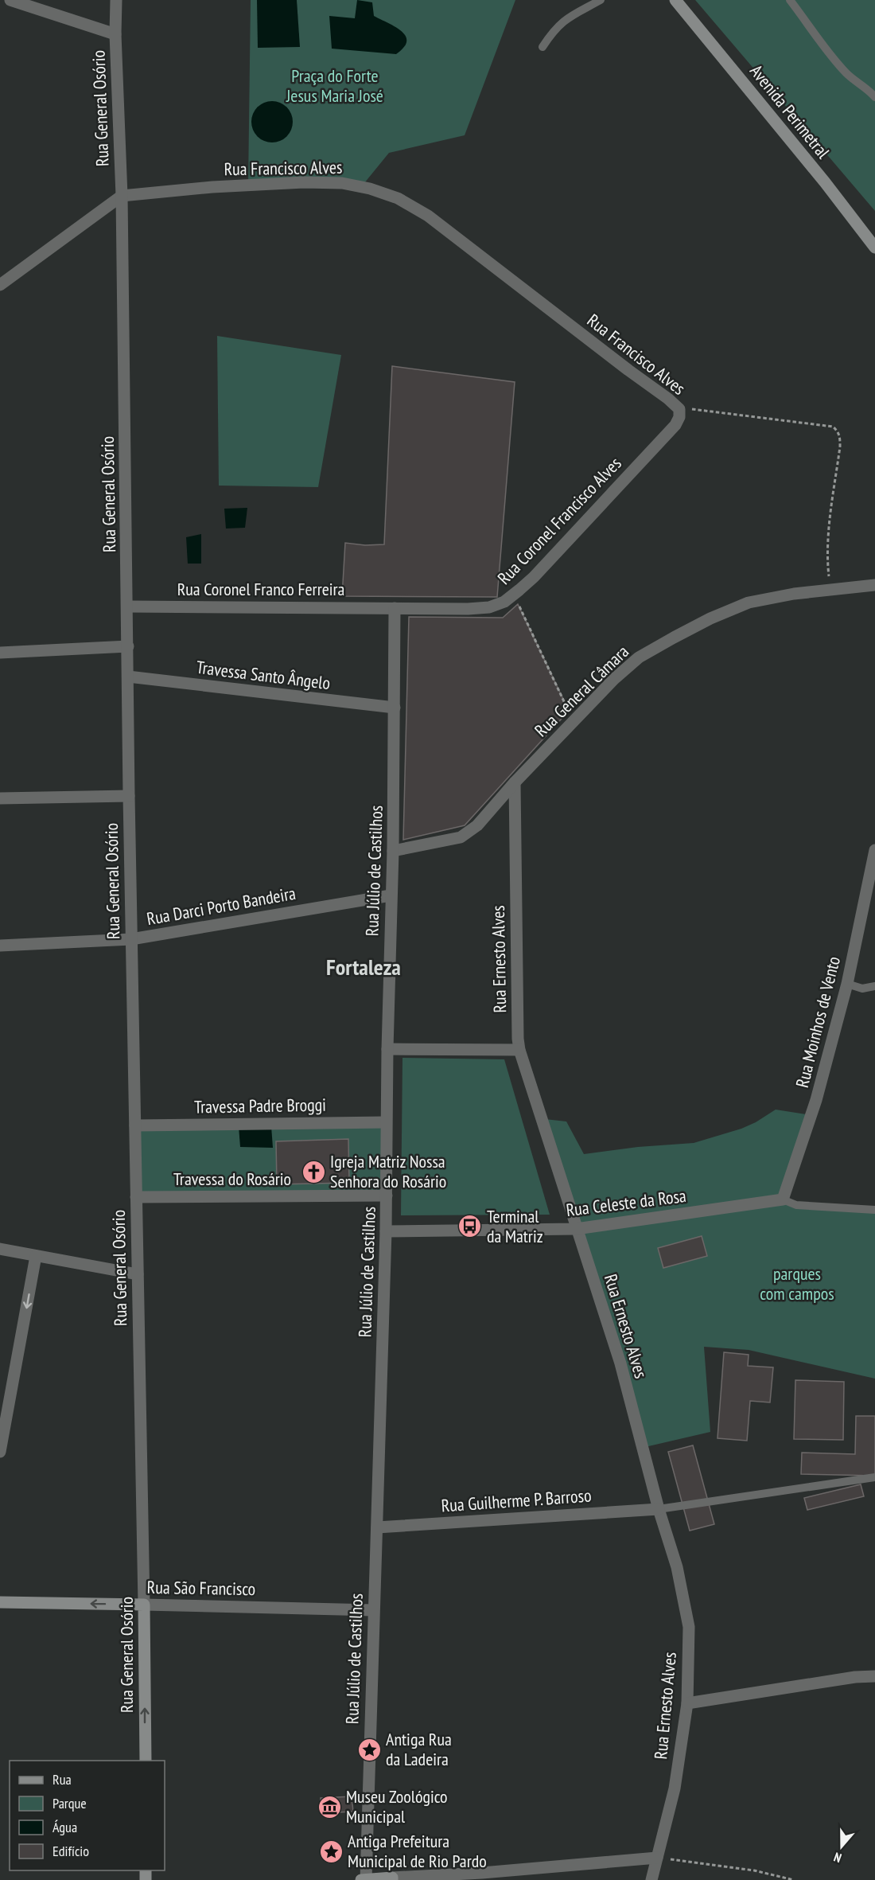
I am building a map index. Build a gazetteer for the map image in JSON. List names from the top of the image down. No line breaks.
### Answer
{"streets":{"main road":["Rua General Osório","Avenida Perimetral","Rua São Francisco"],"street":["Rua Francisco Alves","Rua Coronel Francisco Alves","Rua Coronel Franco Ferreira","Travessa Santo Ângelo","Rua General Câmara","Rua Júlio de Castilhos","Rua Darci Porto Bandeira","Rua Ernesto Alves","Rua Moinhos de Vento","Travessa Padre Broggi","Travessa do Rosário","Rua Celeste da Rosa","Rua Guilherme P. Barroso"]},"crossings":[["Rua General Osório","Rua Francisco Alves"],["Rua General Osório","Rua Coronel Franco Ferreira"],["Rua General Osório","Travessa Santo Ângelo"],["Rua General Osório","Rua Darci Porto Bandeira"],["Rua General Osório","Travessa Padre Broggi"],["Rua General Osório","Travessa do Rosário"],["Rua General Osório","Rua São Francisco"],["Rua Francisco Alves","Rua Coronel Francisco Alves"],["Rua Coronel Francisco Alves","Rua Coronel Franco Ferreira"],["Rua Coronel Francisco Alves","Rua Júlio de Castilhos"],["Rua Coronel Franco Ferreira","Rua Júlio de Castilhos"],["Travessa Santo Ângelo","Rua Júlio de Castilhos"],["Rua General Câmara","Rua Júlio de Castilhos"],["Rua General Câmara","Rua Ernesto Alves"],["Rua Júlio de Castilhos","Rua Darci Porto Bandeira"],["Rua Júlio de Castilhos","Travessa Padre Broggi"],["Rua Júlio de Castilhos","Travessa do Rosário"],["Rua Júlio de Castilhos","Rua Celeste da Rosa"],["Rua Júlio de Castilhos","Rua Guilherme P. Barroso"],["Rua Júlio de Castilhos","Rua São Francisco"],["Rua Ernesto Alves","Rua Celeste da Rosa"],["Rua Ernesto Alves","Rua Guilherme P. Barroso"],["Rua Moinhos de Vento","Rua Celeste da Rosa"]],"one_way":["Rua São Francisco"],"districts":["Fortaleza"],"parks":["Praça do Forte Jesus Maria José","parques com campos"],"places":{"church":["Igreja Matriz Nossa Senhora do Rosário"],"bus stop":["Terminal da Matriz"],"place":["Antiga Rua da Ladeira","Antiga Prefeitura Municipal de Rio Pardo"],"museum":["Museu Zoológico Municipal"]},"legend":["Rua","Parque","Água","Edifício"],"north":"bottom"}
